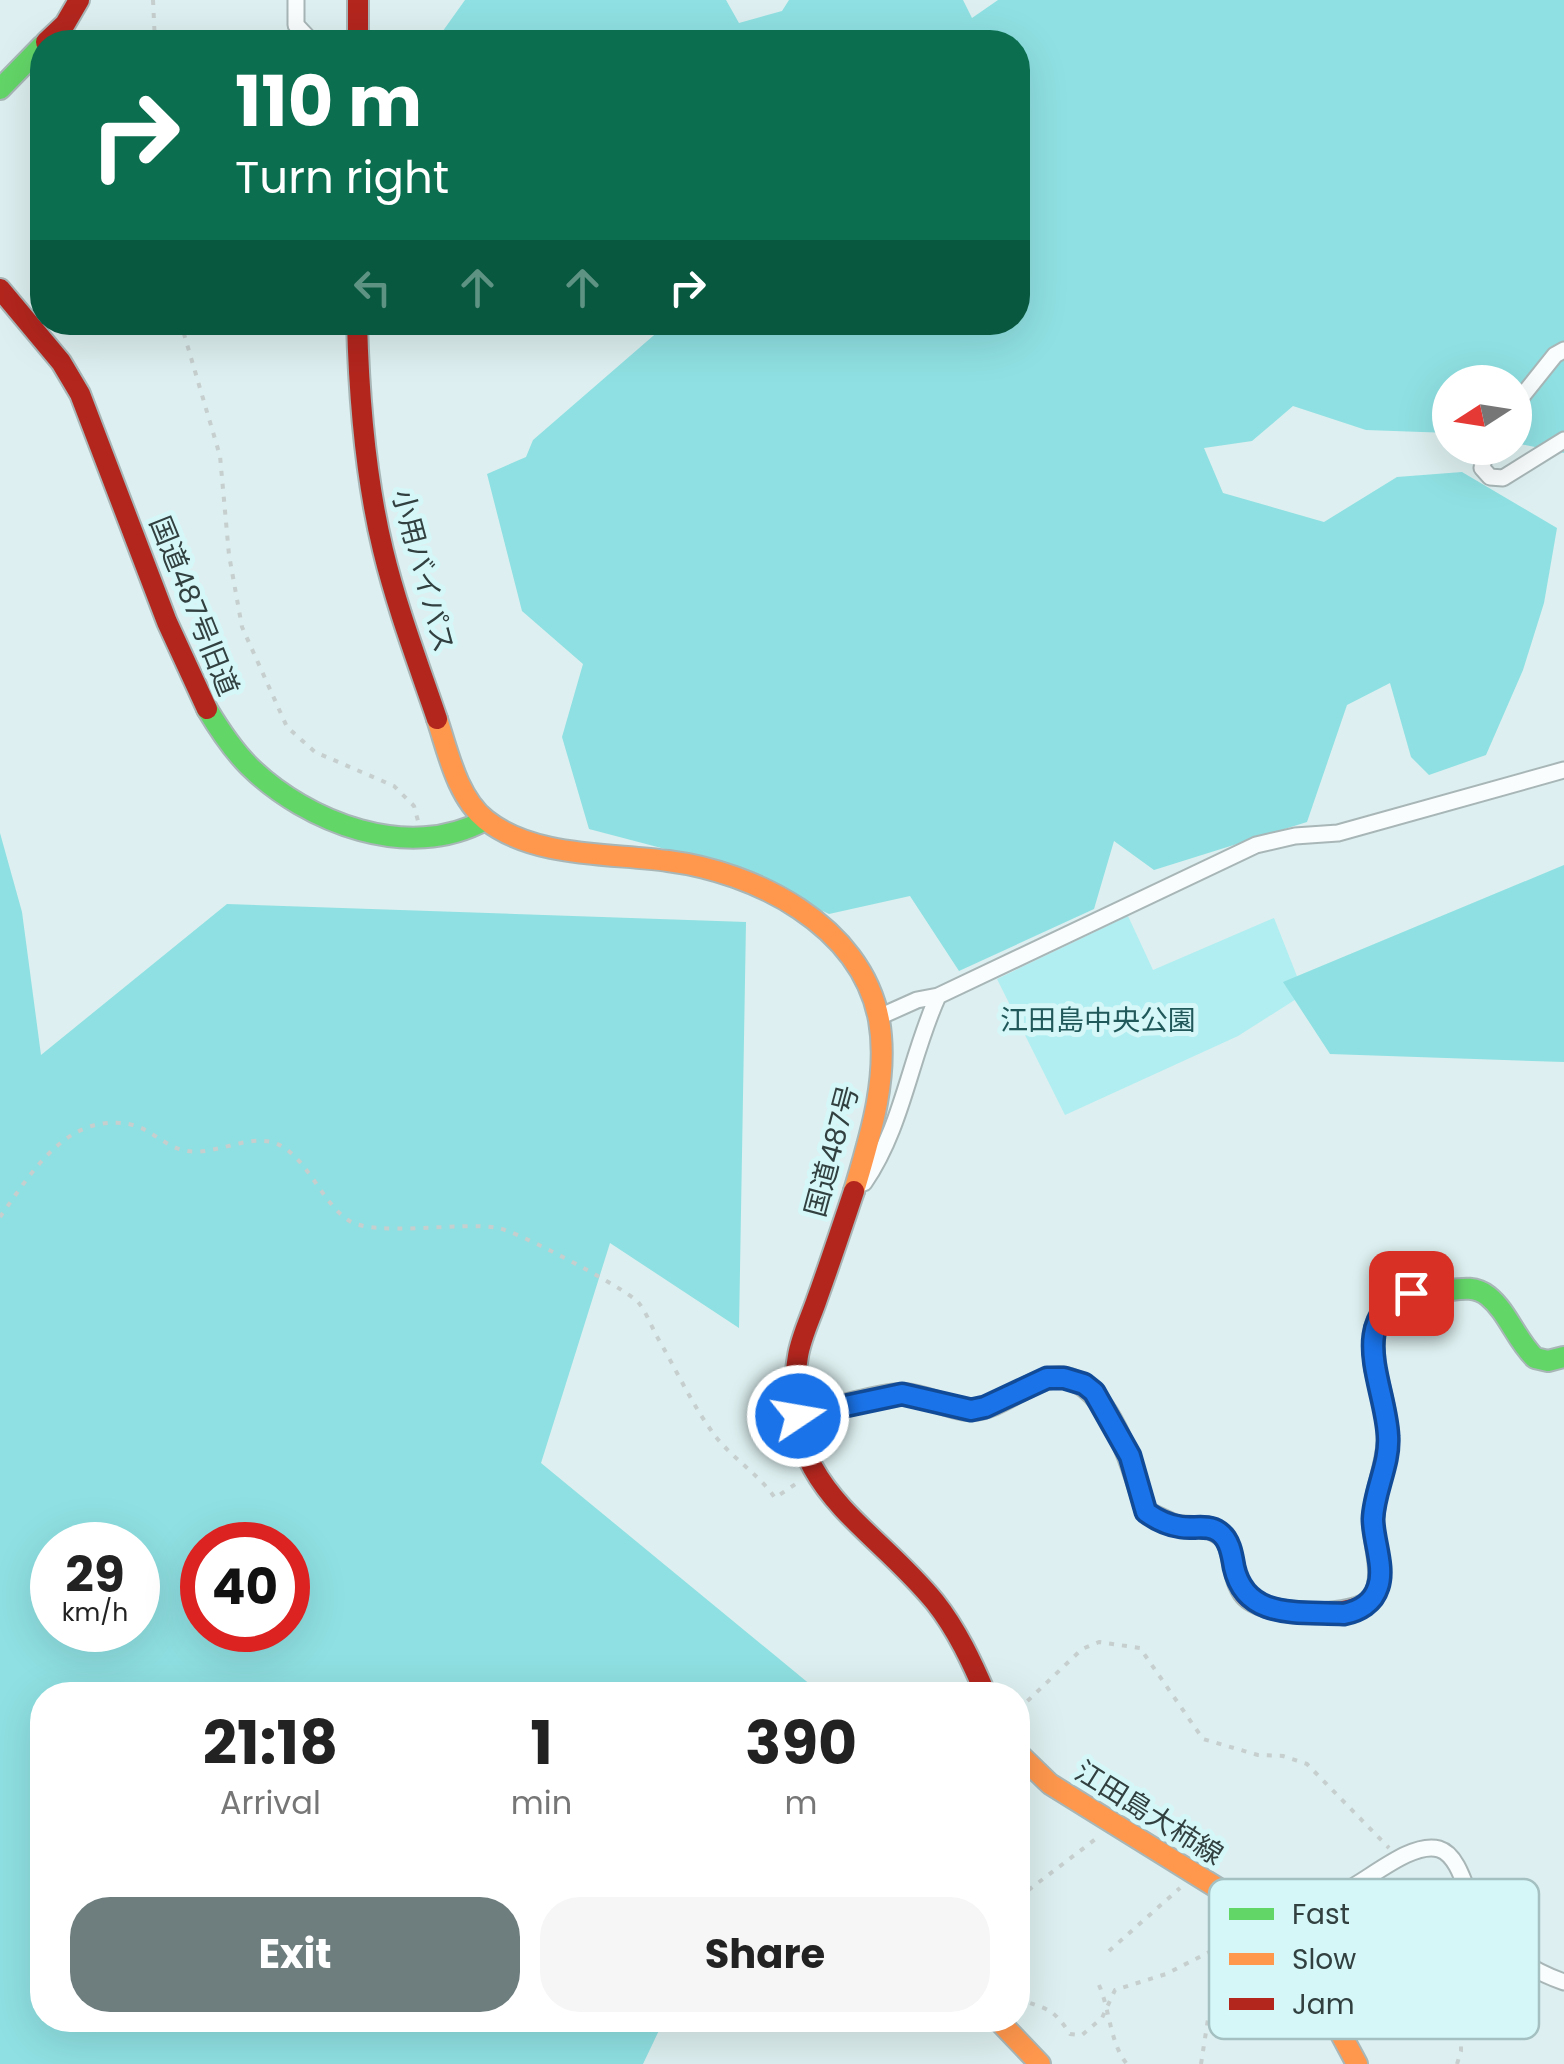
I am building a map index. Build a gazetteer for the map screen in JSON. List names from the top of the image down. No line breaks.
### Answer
{"streets":{"main road":["小用バイパス","国道487号旧道","国道487号","江田島大柿線"]},"crossings":[["小用バイパス","国道487号旧道"],["小用バイパス","国道487号"],["国道487号旧道","国道487号"]],"parks":["江田島中央公園"],"legend":["Fast","Slow","Jam"],"north":"left","page":{"turn":["110 m","Turn right"],"speed":"29 km/h","limit":"40","eta":["21:18","Arrival","1","min","390","m"],"buttons":["Exit","Share"]}}
